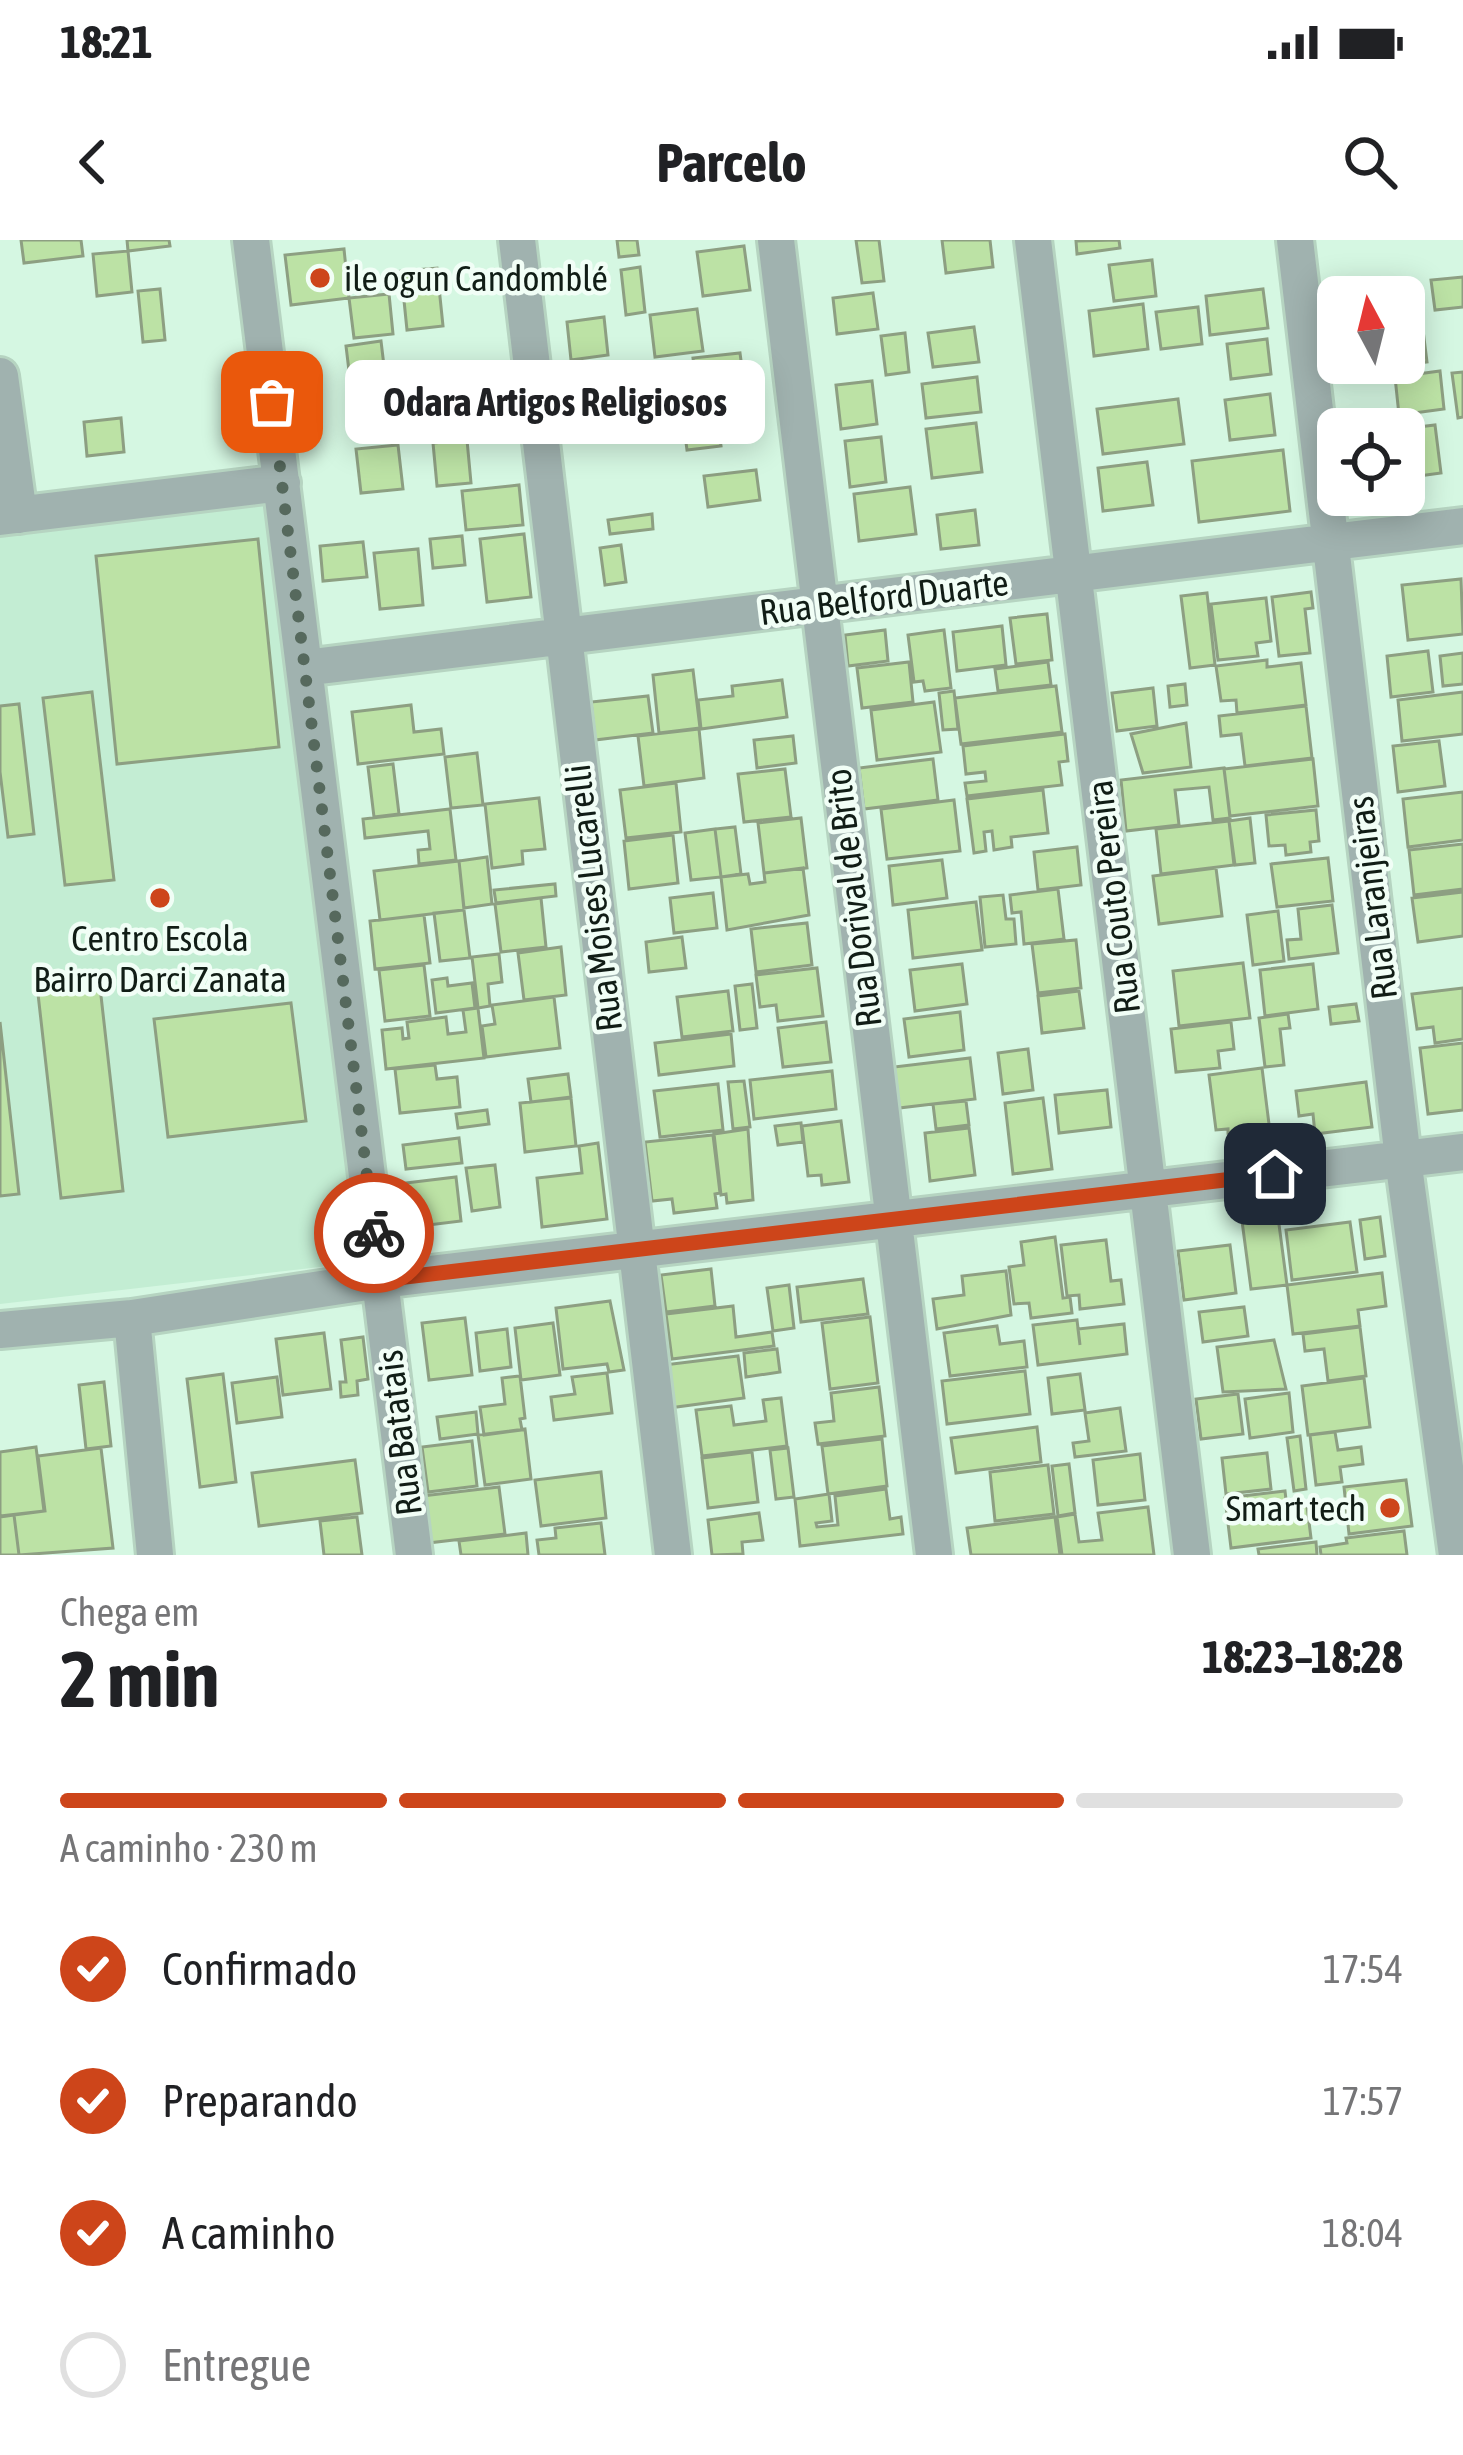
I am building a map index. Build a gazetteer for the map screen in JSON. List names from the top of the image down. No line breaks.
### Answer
{"streets":{"street":["Rua Belford Duarte","Rua Couto Pereira","Rua Moises Lucarelli","Rua Dorival de Brito","Rua Laranjeiras","Rua Batatais"]},"crossings":[["Rua Belford Duarte","Rua Couto Pereira"],["Rua Belford Duarte","Rua Moises Lucarelli"],["Rua Belford Duarte","Rua Dorival de Brito"],["Rua Belford Duarte","Rua Laranjeiras"],["Rua Belford Duarte","Rua Batatais"]],"places":["ile ogun Candomblé","Odara Artigos Religiosos","Centro Escola Bairro Darci Zanata","Smart tech"],"north":"top","page":{"status":"18:21","header":"Parcelo","bubble":"Odara Artigos Religiosos","heading":["2 min","Chega em","18:23–18:28"],"bar":"A caminho · 230 m","list":[["Confirmado","17:54"],["Preparando","17:57"],["A caminho","18:04"],"Entregue"]}}
